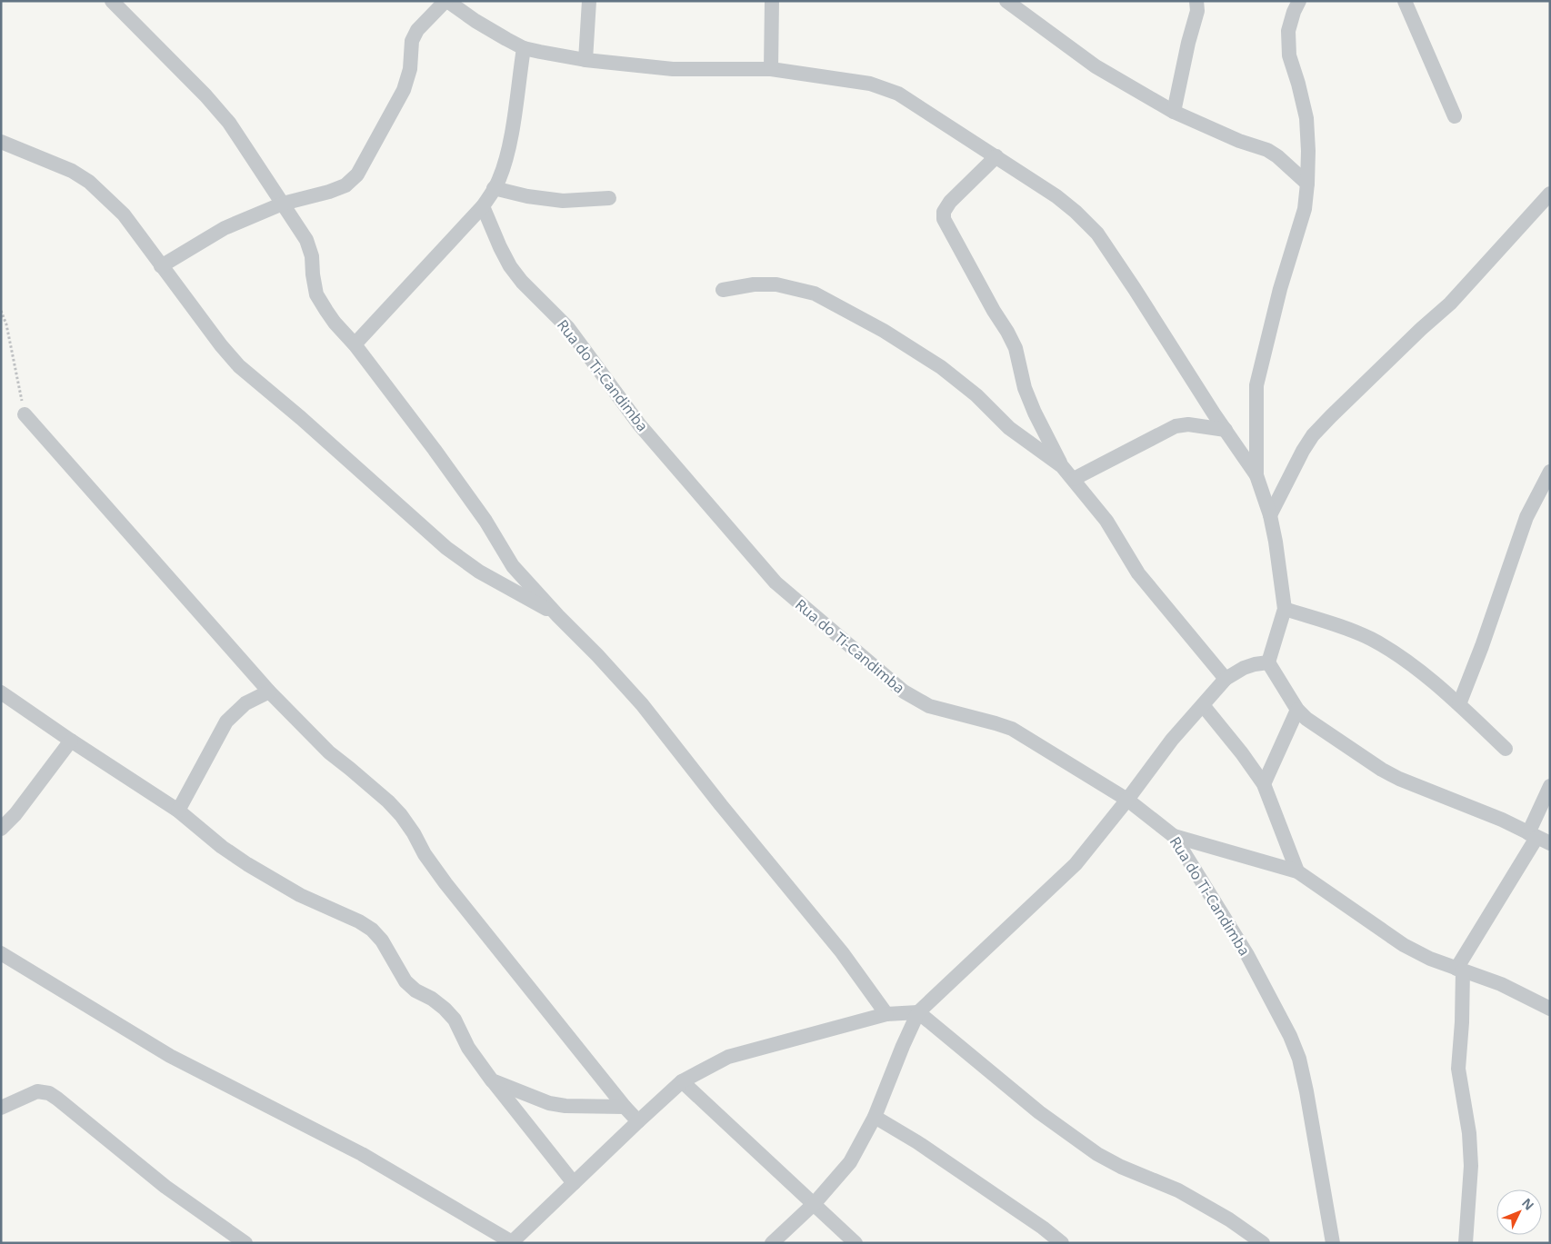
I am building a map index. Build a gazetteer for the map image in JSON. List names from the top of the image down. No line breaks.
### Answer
{"streets":{"street":["Rua do Ti-Candimba"]},"north":"top right"}
